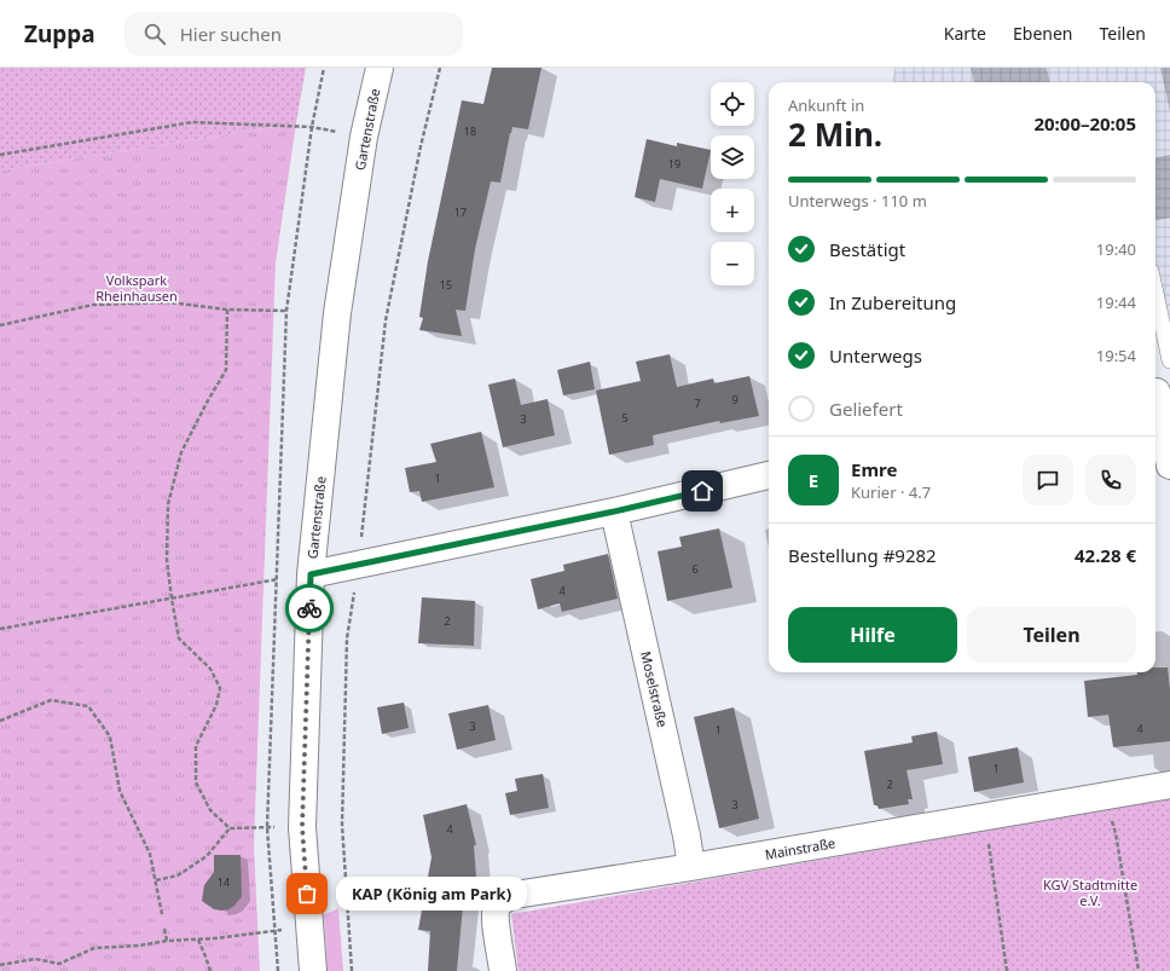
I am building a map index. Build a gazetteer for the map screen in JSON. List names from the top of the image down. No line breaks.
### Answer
{"streets":{"street":["Gartenstraße","Moselstraße","Mainstraße"]},"crossings":[["Moselstraße","Mainstraße"]],"parks":["Volkspark Rheinhausen","KGV Stadtmitte e.V."],"places":["KAP (König am Park)"],"house_numbers":["18","19","17","15","9","7","5","3","1","6","4","2","3","4","1","1","2","3","4","14"],"page":{"header":"Zuppa","search":"Hier suchen","nav":["Karte","Ebenen","Teilen"],"map_buttons":["+","−"],"heading":["2 Min.","Ankunft in","20:00–20:05"],"panel":["Emre","Kurier · 4.7","Bestellung #9282","42.28 €"],"bar":"Unterwegs · 110 m","list":[["Bestätigt","19:40"],["In Zubereitung","19:44"],["Unterwegs","19:54"],"Geliefert"],"round":"E","buttons":["Hilfe","Teilen"],"bubble":"KAP (König am Park)"}}
